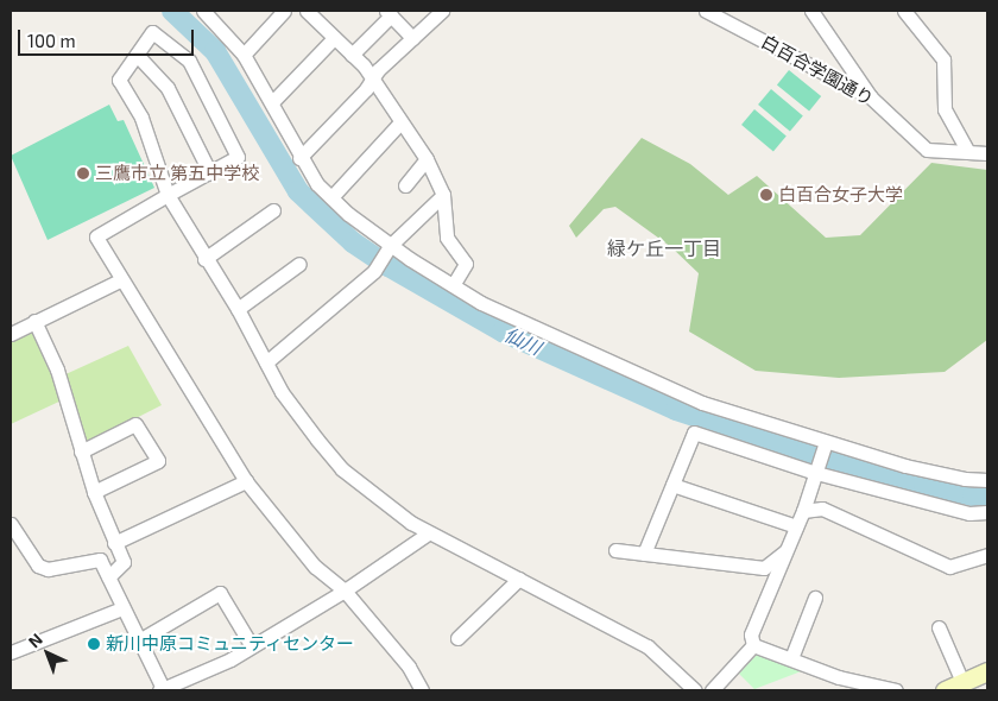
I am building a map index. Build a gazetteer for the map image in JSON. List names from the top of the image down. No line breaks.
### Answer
{"streets":{"street":["白百合学園通り"]},"districts":["緑ケ丘一丁目"],"water":["仙川"],"places":["三鷹市立 第五中学校","白百合女子大学","新川中原コミュニティセンター"],"scale_bar":"100 m","north":"top left"}
